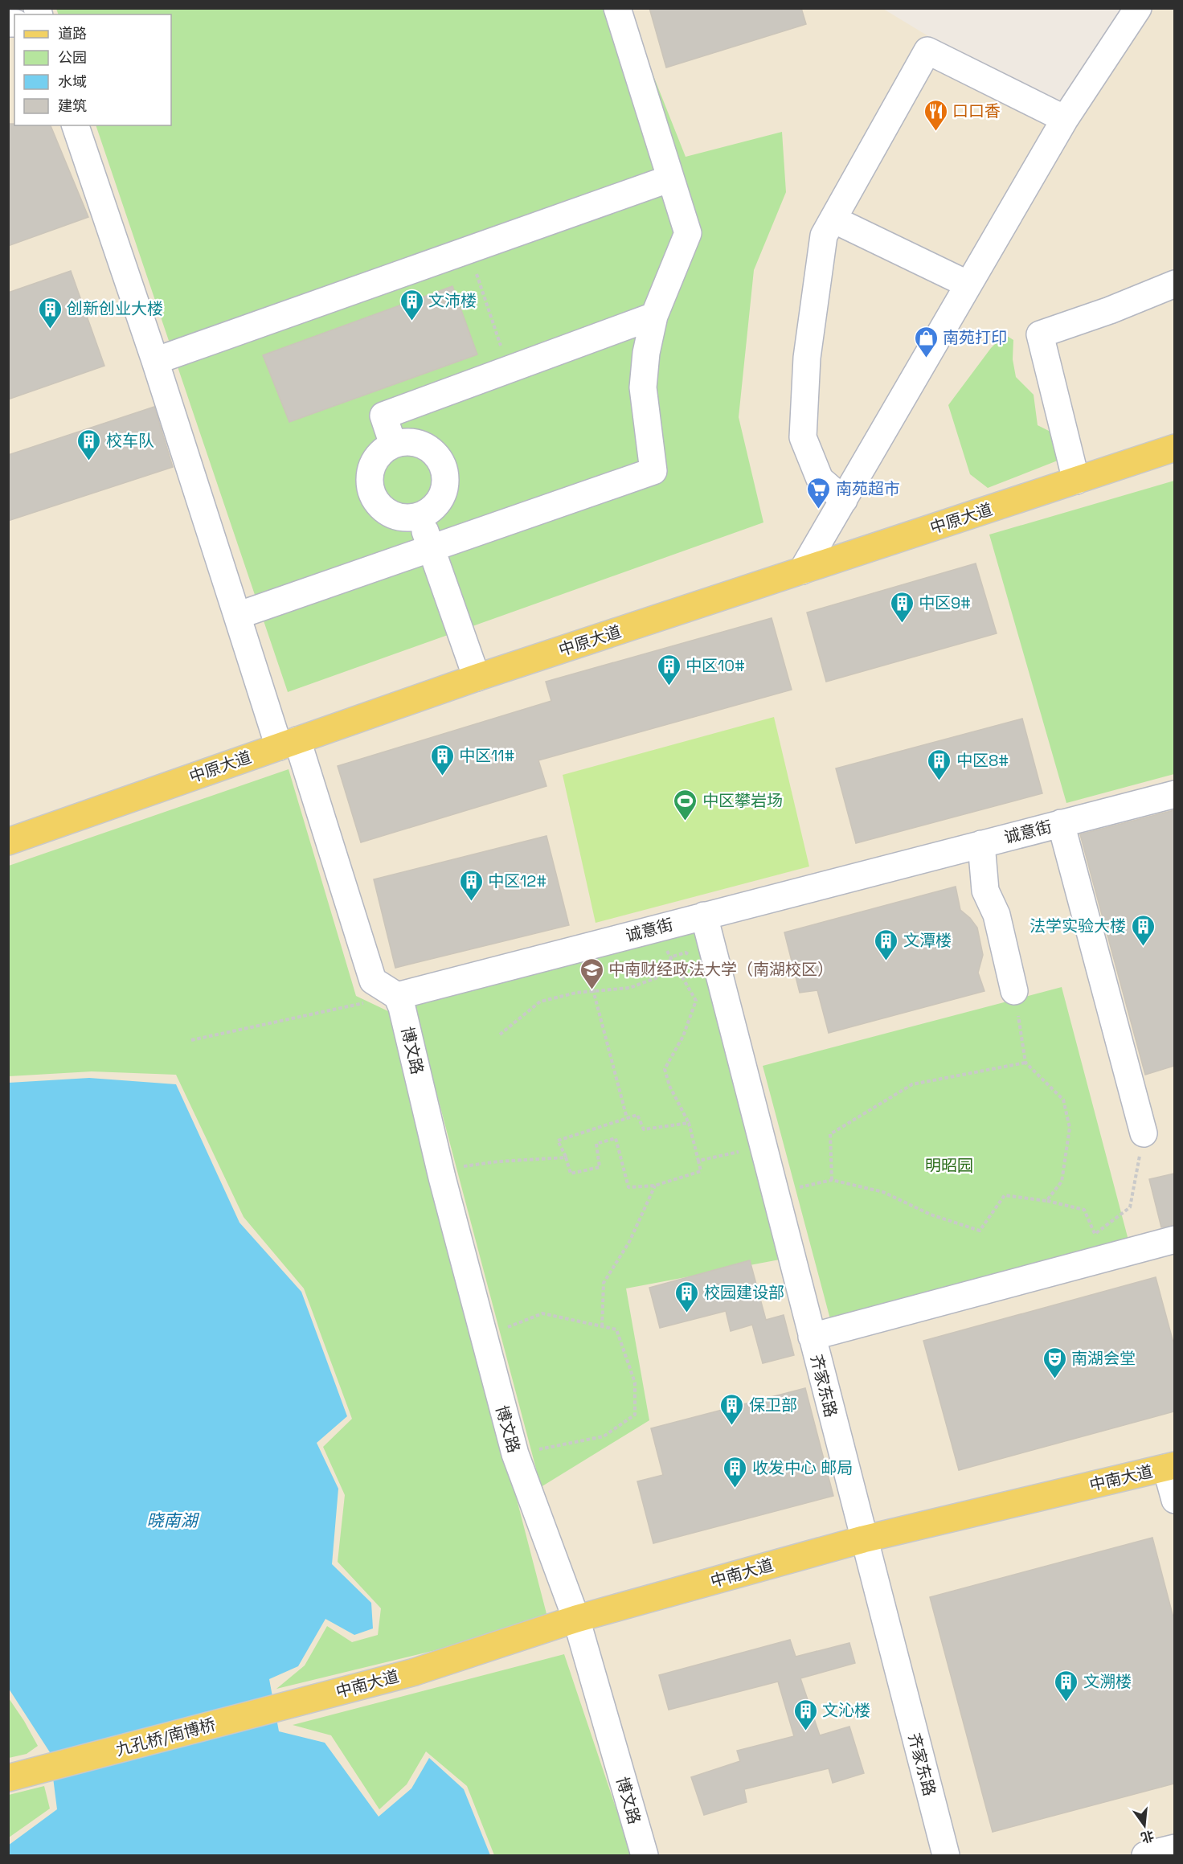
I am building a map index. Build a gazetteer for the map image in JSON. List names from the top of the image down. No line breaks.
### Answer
{"streets":{"main road":["中原大道","中南大道","九孔桥/南博桥"],"street":["诚意街","博文路","齐家东路"]},"crossings":[["诚意街","博文路"],["诚意街","齐家东路"],["博文路","中南大道"],["齐家东路","中南大道"],["中南大道","九孔桥/南博桥"]],"water":["晓南湖"],"parks":["明昭园"],"places":{"restaurant":["口口香"],"building":["文沛楼","创新创业大楼","校车队","中区9#","中区10#","中区11#","中区8#","中区12#","法学实验大楼","文潭楼","校园建设部","保卫部","收发中心 邮局","文溯楼","文沁楼"],"shop":["南苑打印"],"supermarket":["南苑超市"],"sports":["中区攀岩场"],"school or university":["中南财经政法大学（南湖校区）"],"theatre":["南湖会堂"]},"legend":["道路","公园","水域","建筑"],"north":"bottom"}
